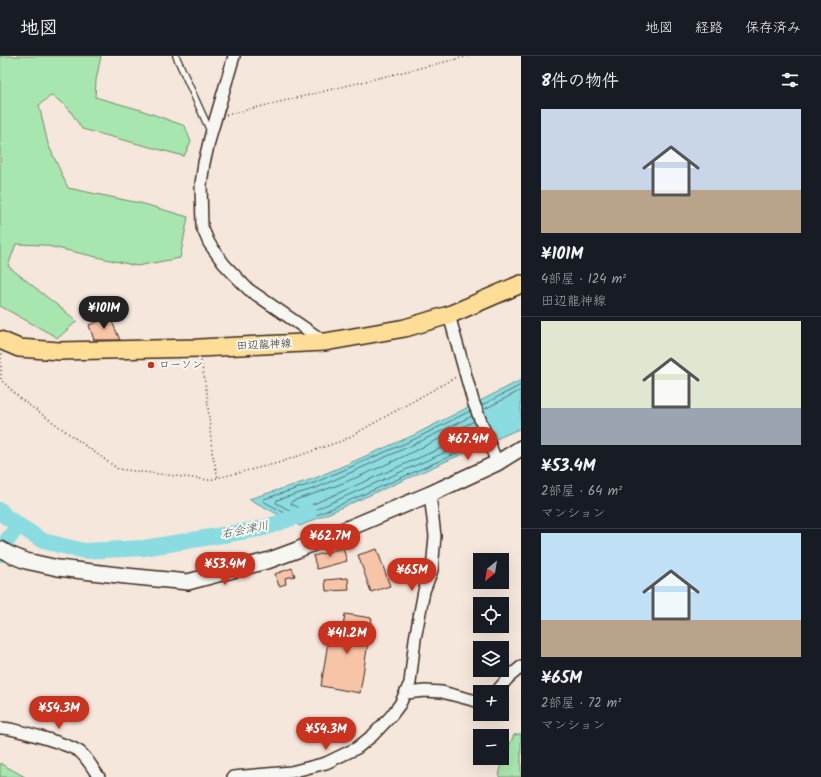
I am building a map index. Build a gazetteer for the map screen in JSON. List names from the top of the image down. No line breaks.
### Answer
{"streets":{"main road":["田辺龍神線"]},"water":["右会津川"],"places":["ローソン"],"north":"bottom left","page":{"header":"地図","nav":["地図","経路","保存済み"],"heading":"8件の物件","list":[{"name":"¥101M","note":"4部屋 · 124 m² · 田辺龍神線"},{"name":"¥53.4M","note":"2部屋 · 64 m² · マンション"},{"name":"¥65M","note":"2部屋 · 72 m² · マンション"}],"price":["¥101M","¥67.4M","¥62.7M","¥53.4M","¥65M","¥41.2M","¥54.3M","¥54.3M"],"map_buttons":["+","−"]}}
